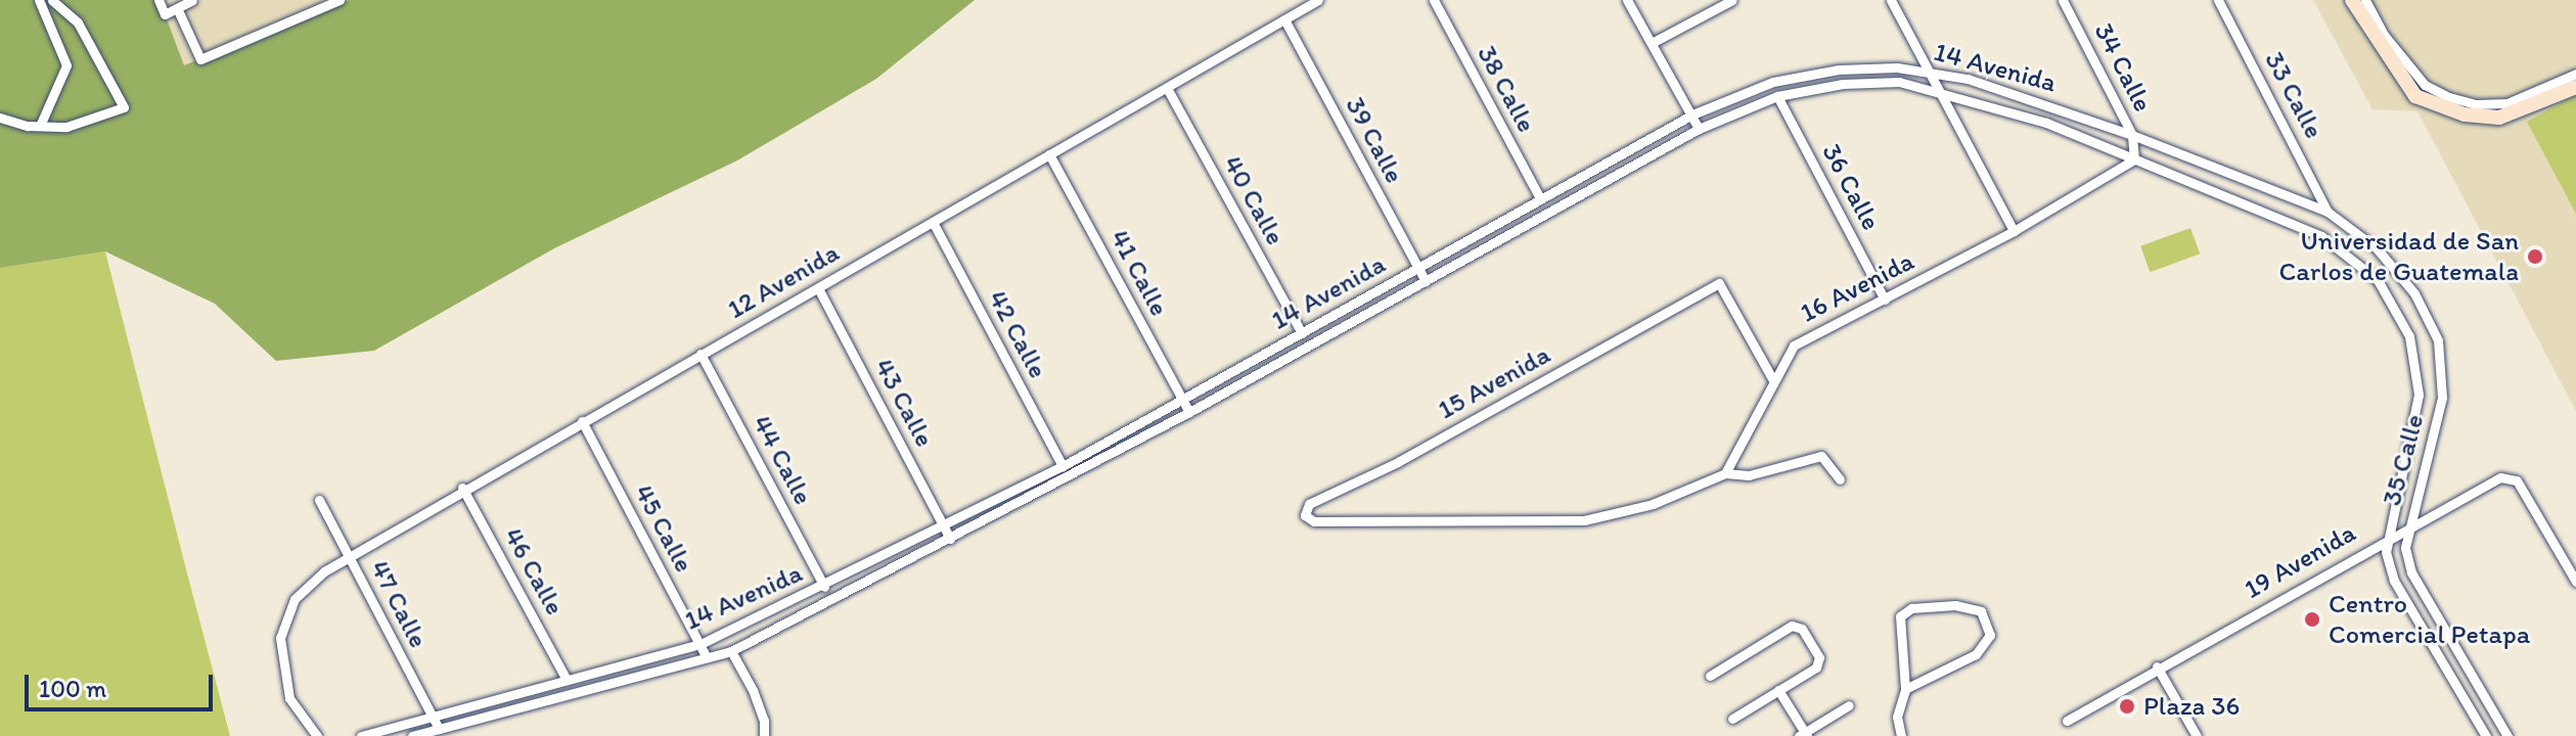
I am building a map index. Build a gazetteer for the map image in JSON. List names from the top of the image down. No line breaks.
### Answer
{"streets":{"street":["14 Avenida","34 Calle","38 Calle","33 Calle","39 Calle","36 Calle","40 Calle","41 Calle","12 Avenida","16 Avenida","42 Calle","15 Avenida","43 Calle","44 Calle","35 Calle","45 Calle","19 Avenida","46 Calle","47 Calle"]},"crossings":[["14 Avenida","34 Calle"],["14 Avenida","38 Calle"],["14 Avenida","33 Calle"],["14 Avenida","39 Calle"],["14 Avenida","36 Calle"],["14 Avenida","40 Calle"],["14 Avenida","41 Calle"],["14 Avenida","16 Avenida"],["14 Avenida","42 Calle"],["14 Avenida","43 Calle"],["14 Avenida","44 Calle"],["14 Avenida","35 Calle"],["14 Avenida","45 Calle"],["14 Avenida","46 Calle"],["14 Avenida","47 Calle"],["34 Calle","16 Avenida"],["33 Calle","35 Calle"],["39 Calle","12 Avenida"],["36 Calle","16 Avenida"],["40 Calle","12 Avenida"],["41 Calle","12 Avenida"],["12 Avenida","42 Calle"],["12 Avenida","43 Calle"],["12 Avenida","44 Calle"],["12 Avenida","45 Calle"],["12 Avenida","46 Calle"],["12 Avenida","47 Calle"],["16 Avenida","15 Avenida"],["35 Calle","19 Avenida"]],"places":["Universidad de San Carlos de Guatemala","Centro Comercial Petapa","Plaza 36"],"scale_bar":"100 m"}
